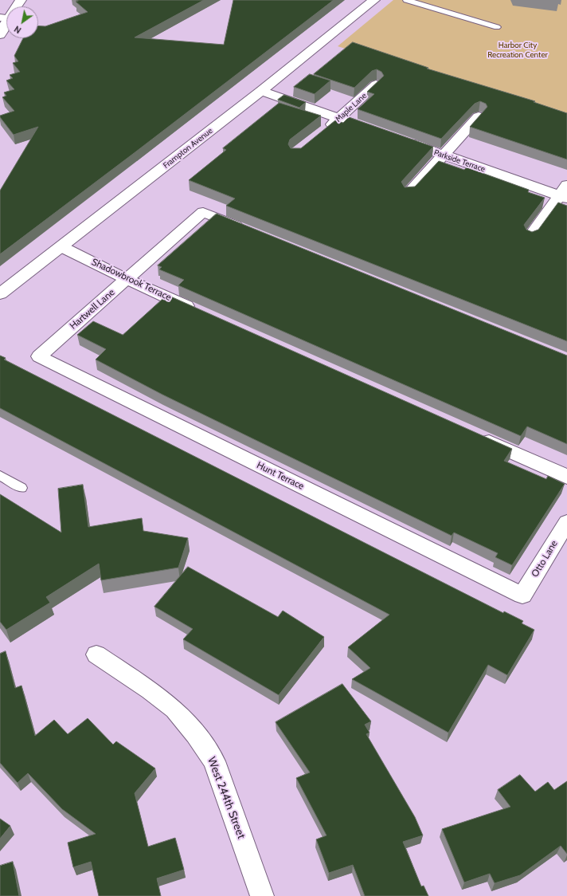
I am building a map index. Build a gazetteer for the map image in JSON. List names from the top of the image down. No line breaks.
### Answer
{"streets":{"street":["Maple Lane","Frampton Avenue","Parkside Terrace","Shadowbrook Terrace","Hartwell Lane","Hunt Terrace","Otto Lane","West 244th Street"]},"crossings":[["Frampton Avenue","Shadowbrook Terrace"],["Shadowbrook Terrace","Hartwell Lane"],["Hartwell Lane","Hunt Terrace"],["Hunt Terrace","Otto Lane"]],"parks":["Harbor City Recreation Center"],"north":"bottom left"}
